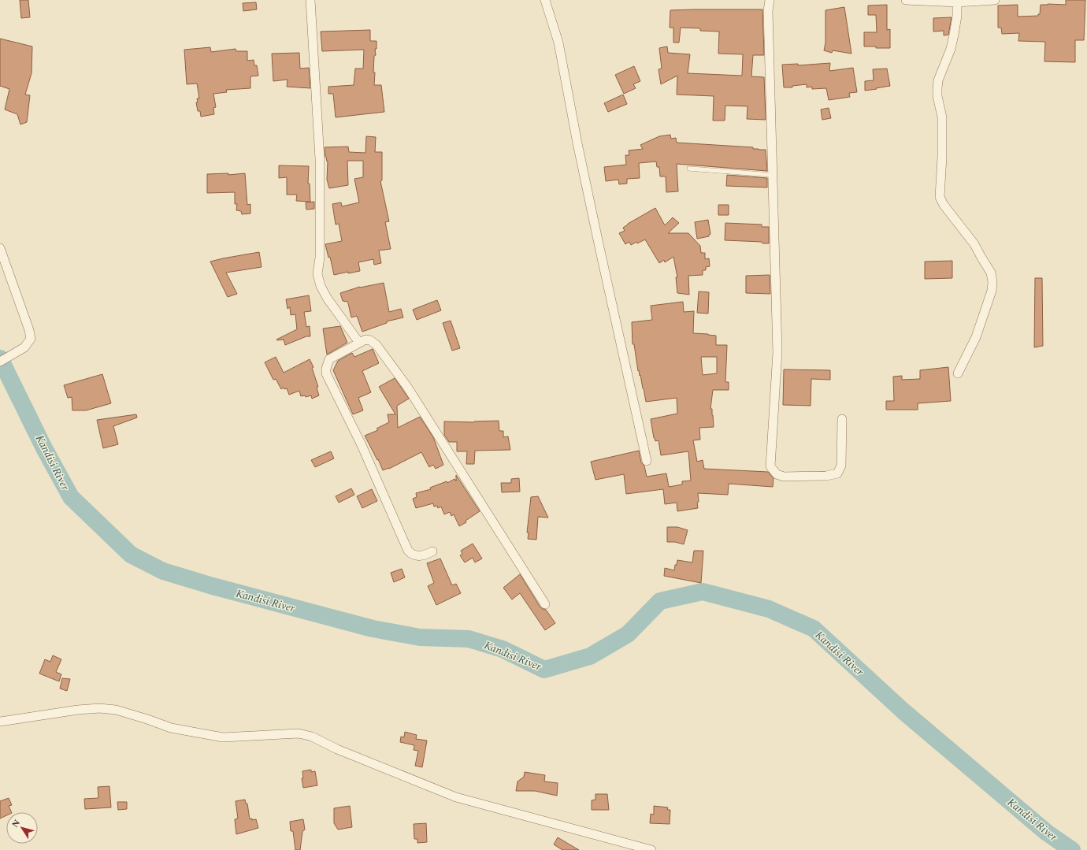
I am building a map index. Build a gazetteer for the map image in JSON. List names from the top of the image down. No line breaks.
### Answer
{"water":["Kandisi River"],"north":"top left"}
